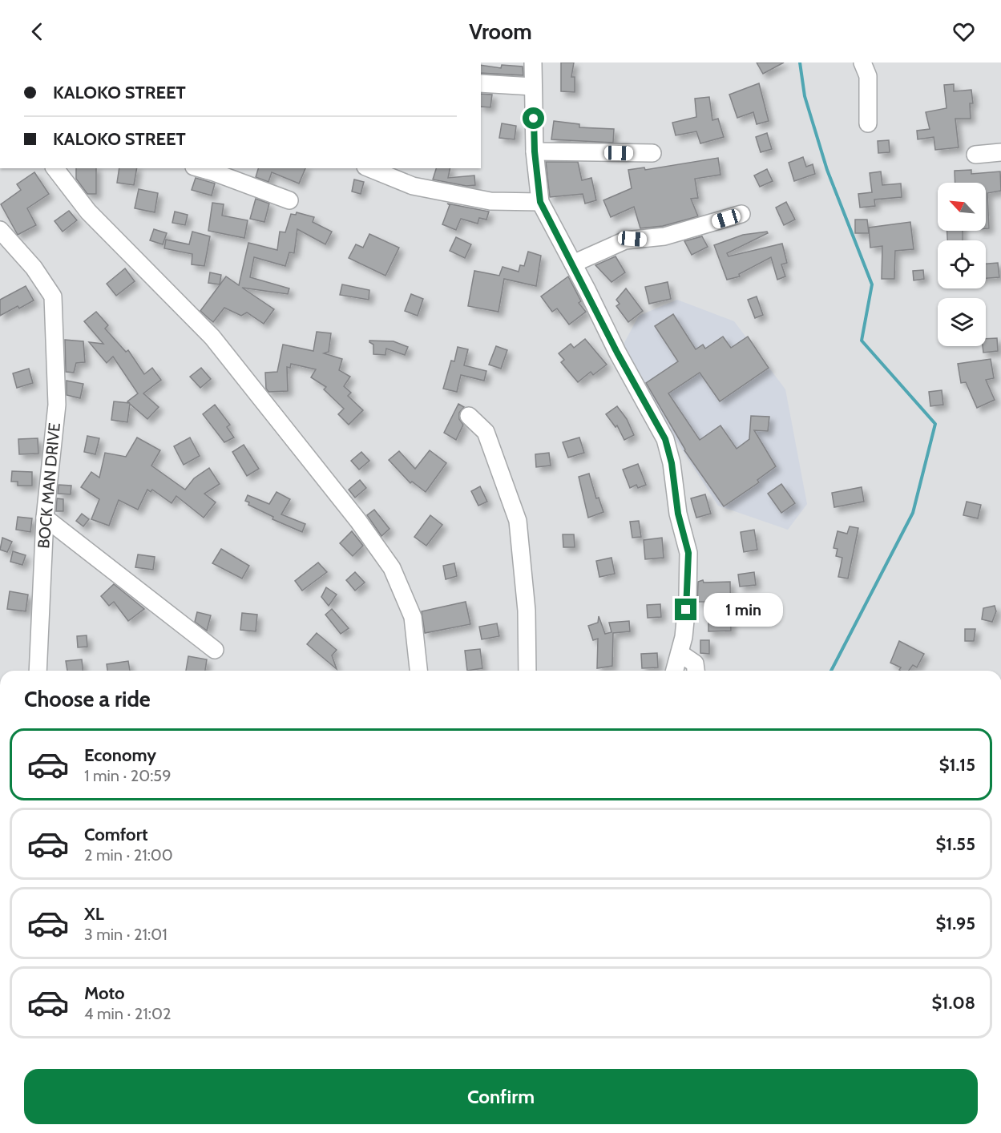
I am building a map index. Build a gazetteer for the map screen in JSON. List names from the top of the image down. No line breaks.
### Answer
{"streets":{"street":["BOCK MAN DRIVE"]},"north":"top left","page":{"header":"Vroom","banner":["KALOKO STREET","KALOKO STREET"],"bubble":"1 min","heading":"Choose a ride","list":[{"name":"Economy","note":"1 min · 20:59","value":"$1.15"},{"name":"Comfort","note":"2 min · 21:00","value":"$1.55"},{"name":"XL","note":"3 min · 21:01","value":"$1.95"},{"name":"Moto","note":"4 min · 21:02","value":"$1.08"}],"buttons":"Confirm"}}
